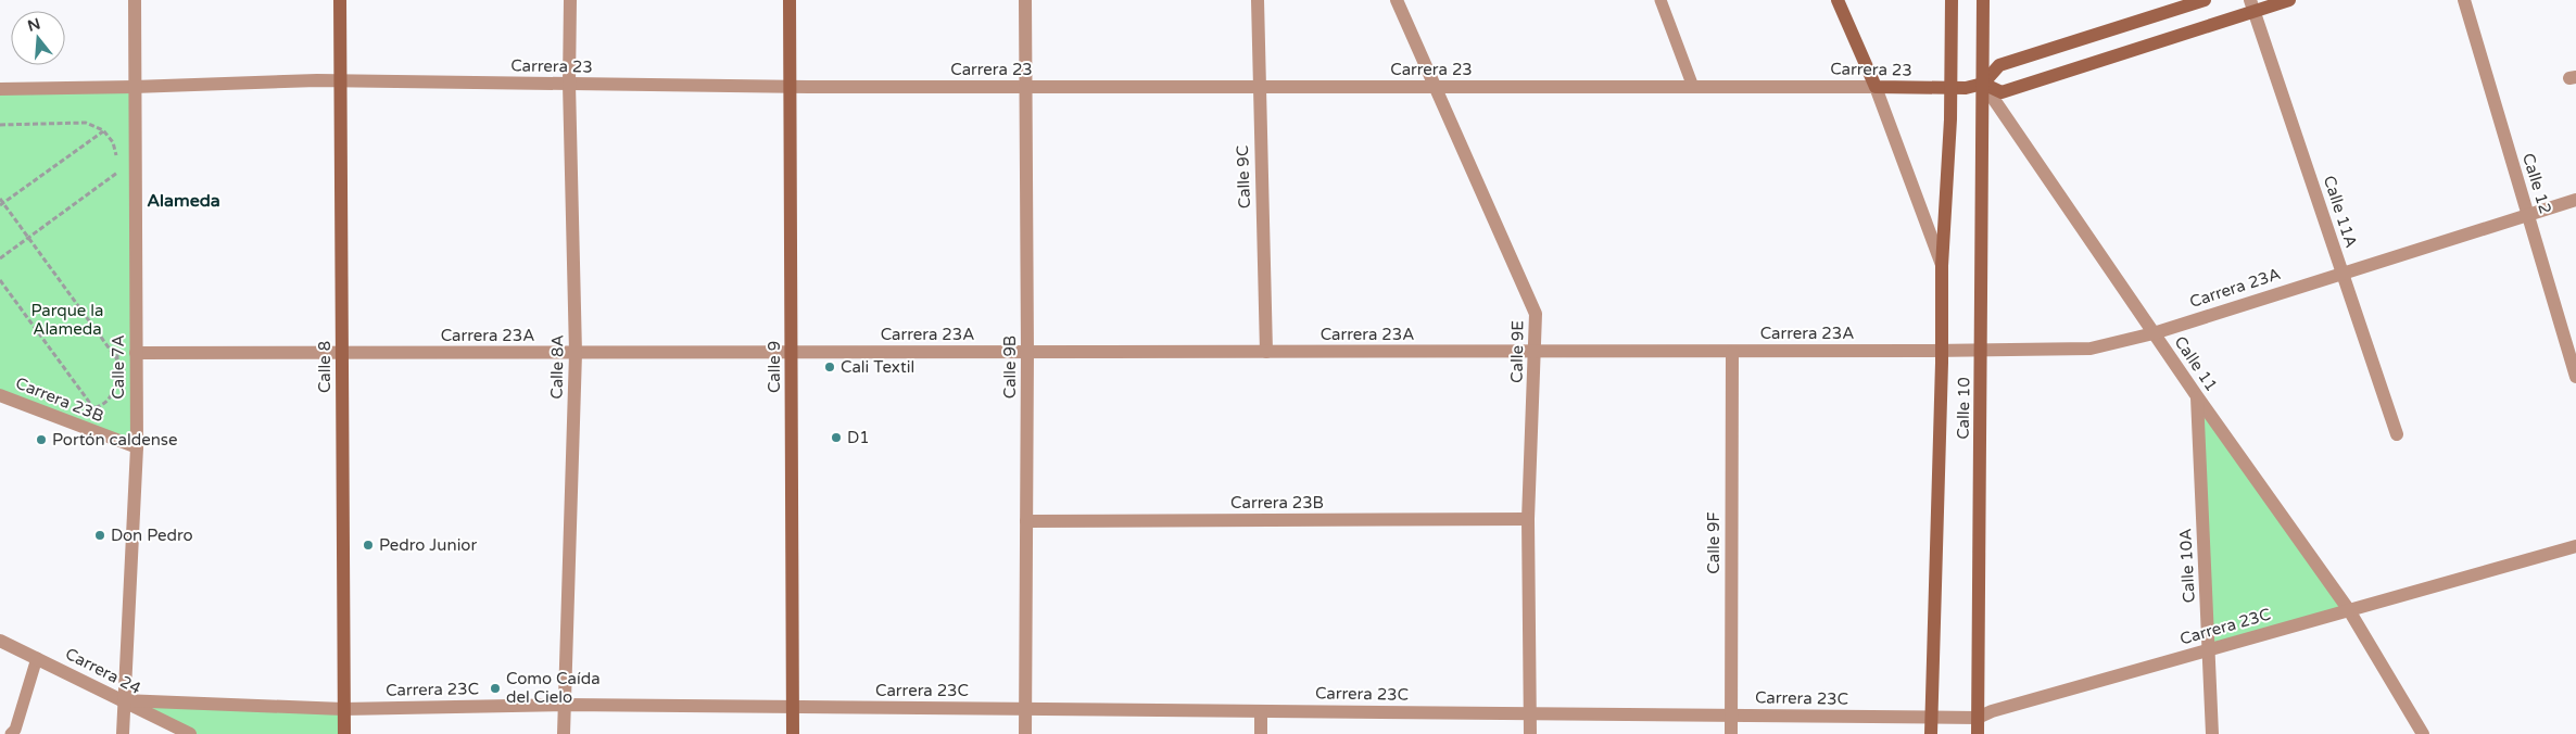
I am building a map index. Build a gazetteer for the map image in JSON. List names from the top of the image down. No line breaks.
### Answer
{"streets":{"street":["Carrera 23","Calle 9C","Calle 12","Calle 11A","Carrera 23A","Calle 9E","Calle 11","Calle 7A","Calle 8","Calle 8A","Calle 9","Calle 9B","Carrera 23B","Calle 10","Calle 9F","Calle 10A","Carrera 23C","Carrera 24"]},"crossings":[["Carrera 23","Calle 9C"],["Carrera 23","Calle 11A"],["Carrera 23","Calle 9E"],["Carrera 23","Calle 11"],["Carrera 23","Calle 7A"],["Carrera 23","Calle 8"],["Carrera 23","Calle 8A"],["Carrera 23","Calle 9"],["Carrera 23","Calle 9B"],["Carrera 23","Calle 10"],["Calle 9C","Carrera 23A"],["Calle 12","Carrera 23A"],["Calle 11A","Carrera 23A"],["Carrera 23A","Calle 9E"],["Carrera 23A","Calle 11"],["Carrera 23A","Calle 7A"],["Carrera 23A","Calle 8"],["Carrera 23A","Calle 8A"],["Carrera 23A","Calle 9"],["Carrera 23A","Calle 9B"],["Carrera 23A","Calle 10"],["Carrera 23A","Calle 9F"],["Calle 9E","Carrera 23B"],["Calle 9E","Carrera 23C"],["Calle 11","Calle 10"],["Calle 11","Calle 10A"],["Calle 11","Carrera 23C"],["Calle 7A","Carrera 23B"],["Calle 7A","Carrera 23C"],["Calle 7A","Carrera 24"],["Calle 8","Carrera 23C"],["Calle 8A","Carrera 23C"],["Calle 9","Carrera 23C"],["Calle 9B","Carrera 23B"],["Calle 9B","Carrera 23C"],["Calle 10","Carrera 23C"],["Calle 9F","Carrera 23C"],["Calle 10A","Carrera 23C"],["Carrera 23C","Carrera 24"]],"districts":["Alameda"],"parks":["Parque la Alameda"],"places":["Cali Textil","D1","Portón caldense","Don Pedro","Pedro Junior","Como Caída del Cielo"],"north":"top"}
